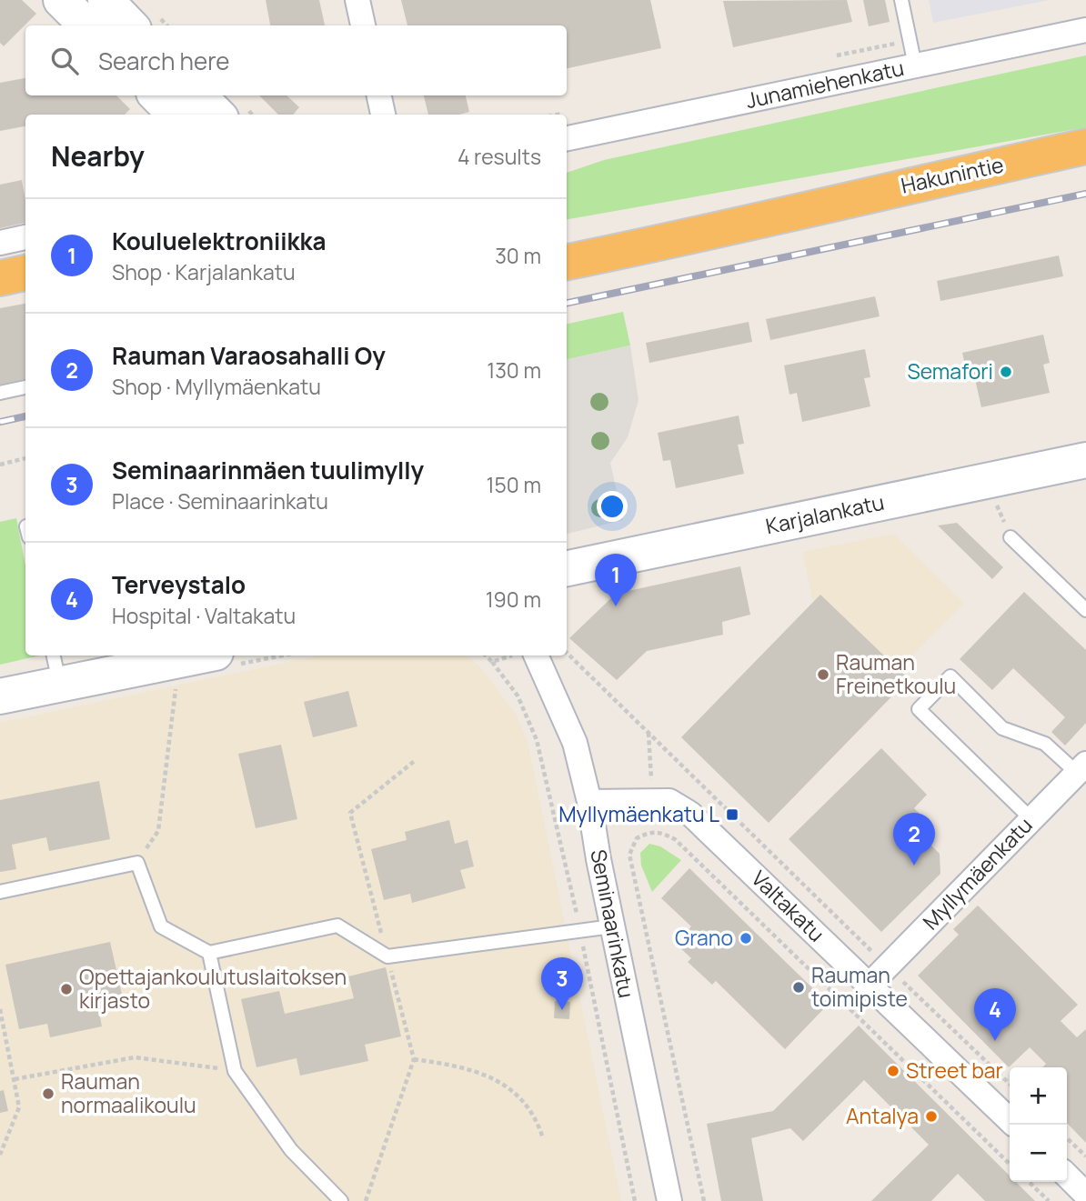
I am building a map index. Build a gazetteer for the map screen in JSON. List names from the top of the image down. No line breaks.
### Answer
{"streets":{"highway":["Hakunintie"],"main road":["Karjalankatu"],"street":["Junamiehenkatu","Myllymäenkatu","Valtakatu","Seminaarinkatu"]},"crossings":[["Myllymäenkatu","Valtakatu"],["Valtakatu","Seminaarinkatu"]],"places":{"other":["Semafori","Rauman Freinetkoulu","Grano","Rauman toimipiste","Opettajankoulutuslaitoksen kirjasto","Street bar","Rauman normaalikoulu","Antalya"],"transit":["Myllymäenkatu L"]},"page":{"search":"Search here","heading":["Nearby","4 results"],"list":[{"mark":"1","name":"Kouluelektroniikka","note":"Shop · Karjalankatu","value":"30 m"},{"mark":"2","name":"Rauman Varaosahalli Oy","note":"Shop · Myllymäenkatu","value":"130 m"},{"mark":"3","name":"Seminaarinmäen tuulimylly","note":"Place · Seminaarinkatu","value":"150 m"},{"mark":"4","name":"Terveystalo","note":"Hospital · Valtakatu","value":"190 m"}],"pins":["1","2","3","4"],"map_buttons":["+","−"]}}
